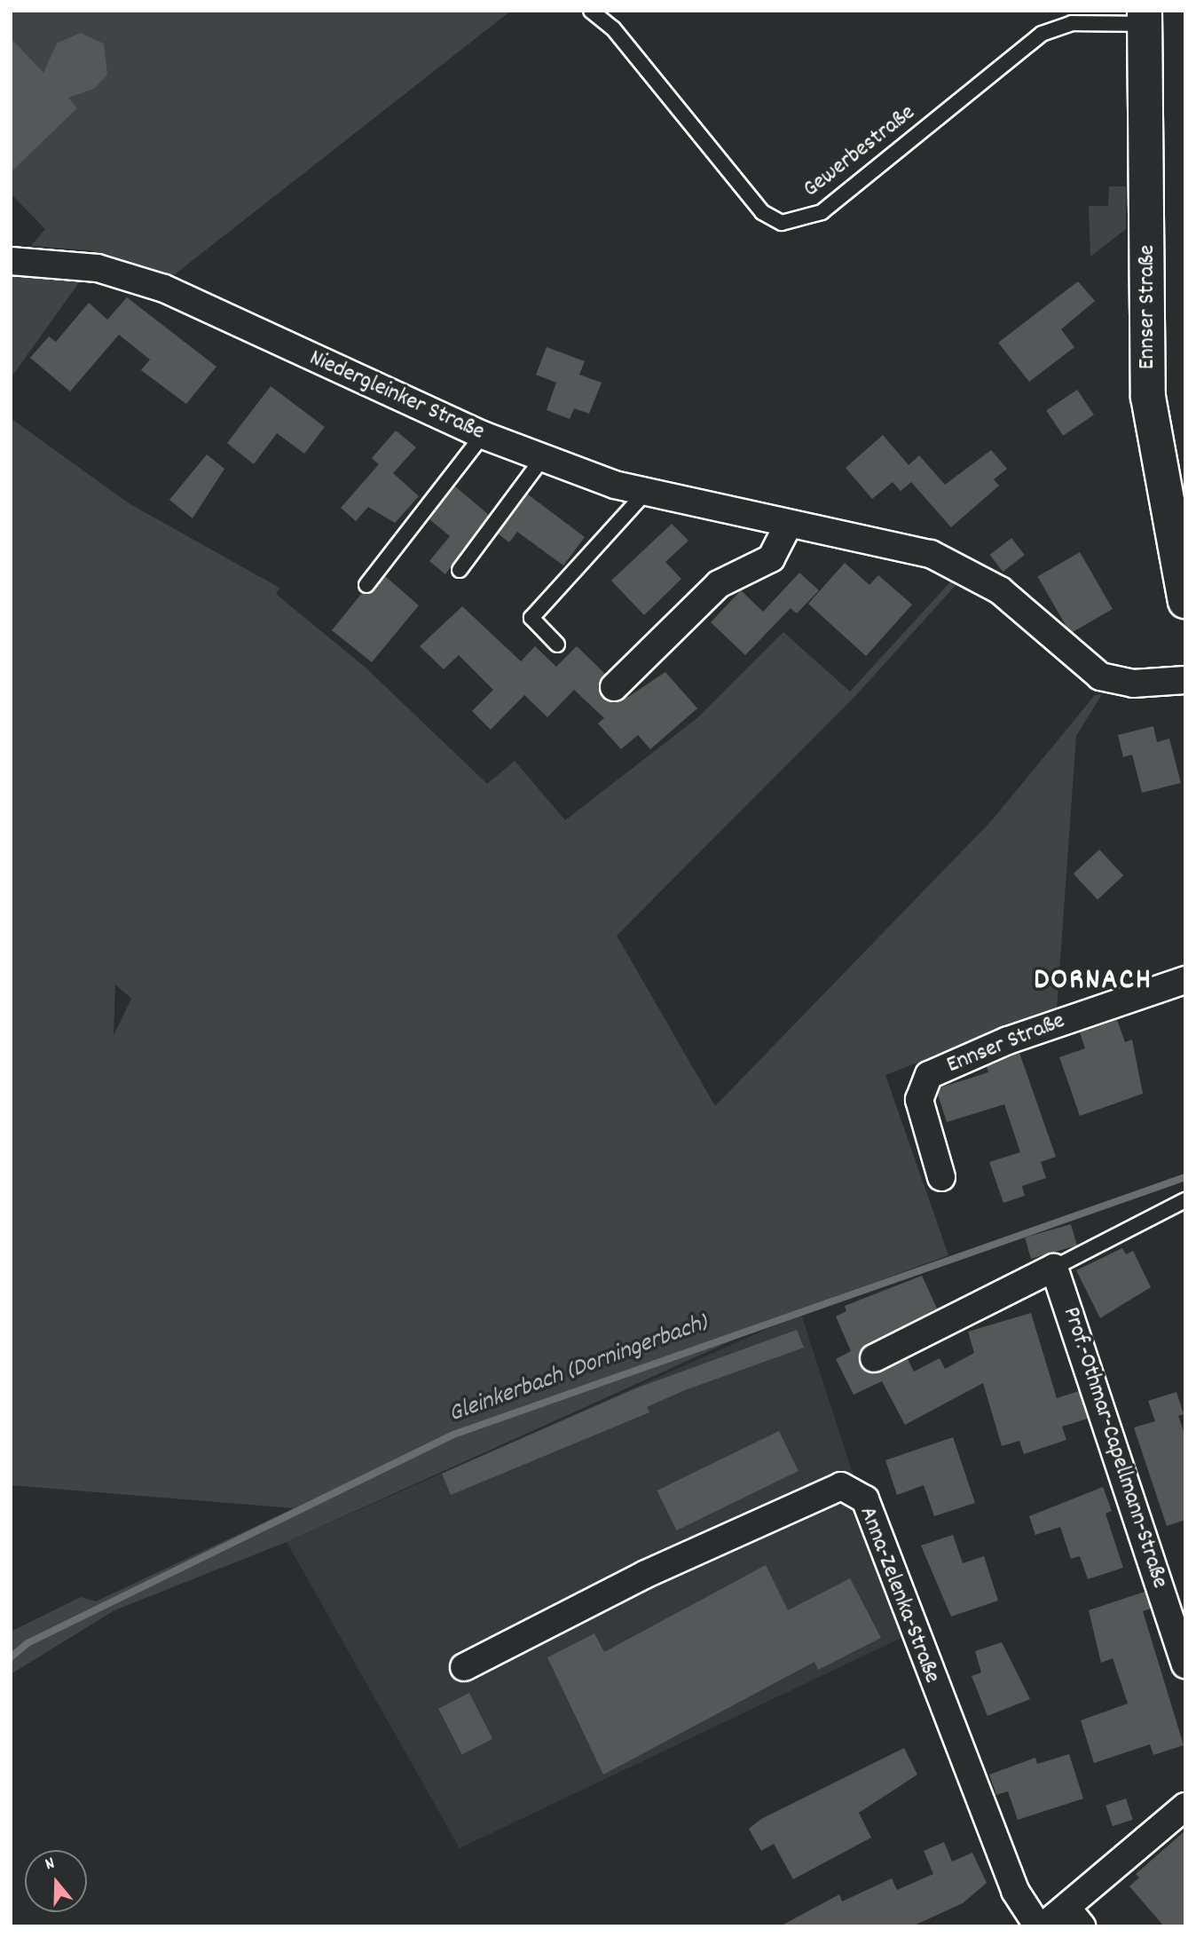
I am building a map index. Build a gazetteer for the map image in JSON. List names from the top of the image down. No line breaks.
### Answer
{"streets":{"street":["Ennser Straße","Niedergleinker Straße","Prof.-Othmar-Capellmann-Straße","Anna-Zelenka-Straße"],"lane":["Gewerbestraße"]},"crossings":[["Gewerbestraße","Ennser Straße"]],"districts":["DORNACH"],"water":["Gleinkerbach (Dorningerbach)"],"north":"top"}
